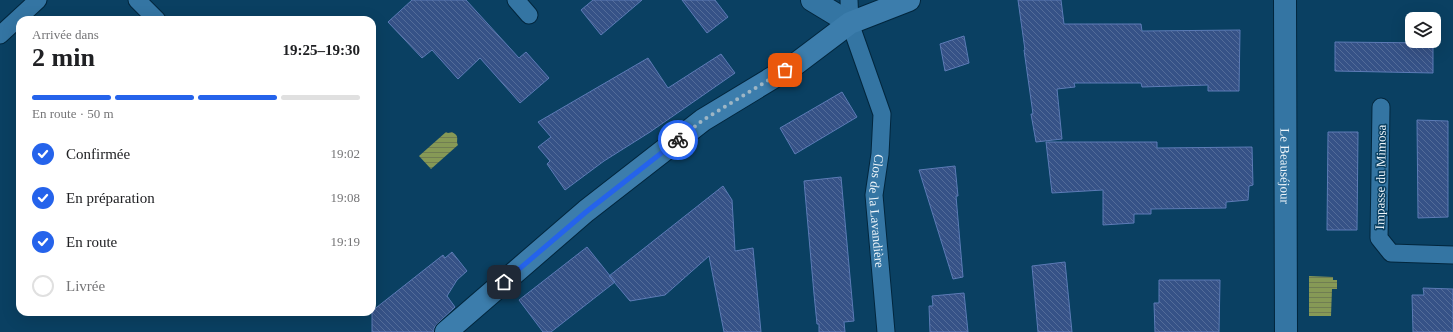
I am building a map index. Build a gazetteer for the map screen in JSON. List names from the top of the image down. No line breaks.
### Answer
{"streets":{"street":["Le Beauséjour"],"lane":["Impasse du Mimosa","Clos de la Lavandière"]},"page":{"heading":["2 min","Arrivée dans","19:25–19:30"],"bar":"En route · 50 m","list":[["Confirmée","19:02"],["En préparation","19:08"],["En route","19:19"],"Livrée"]}}
